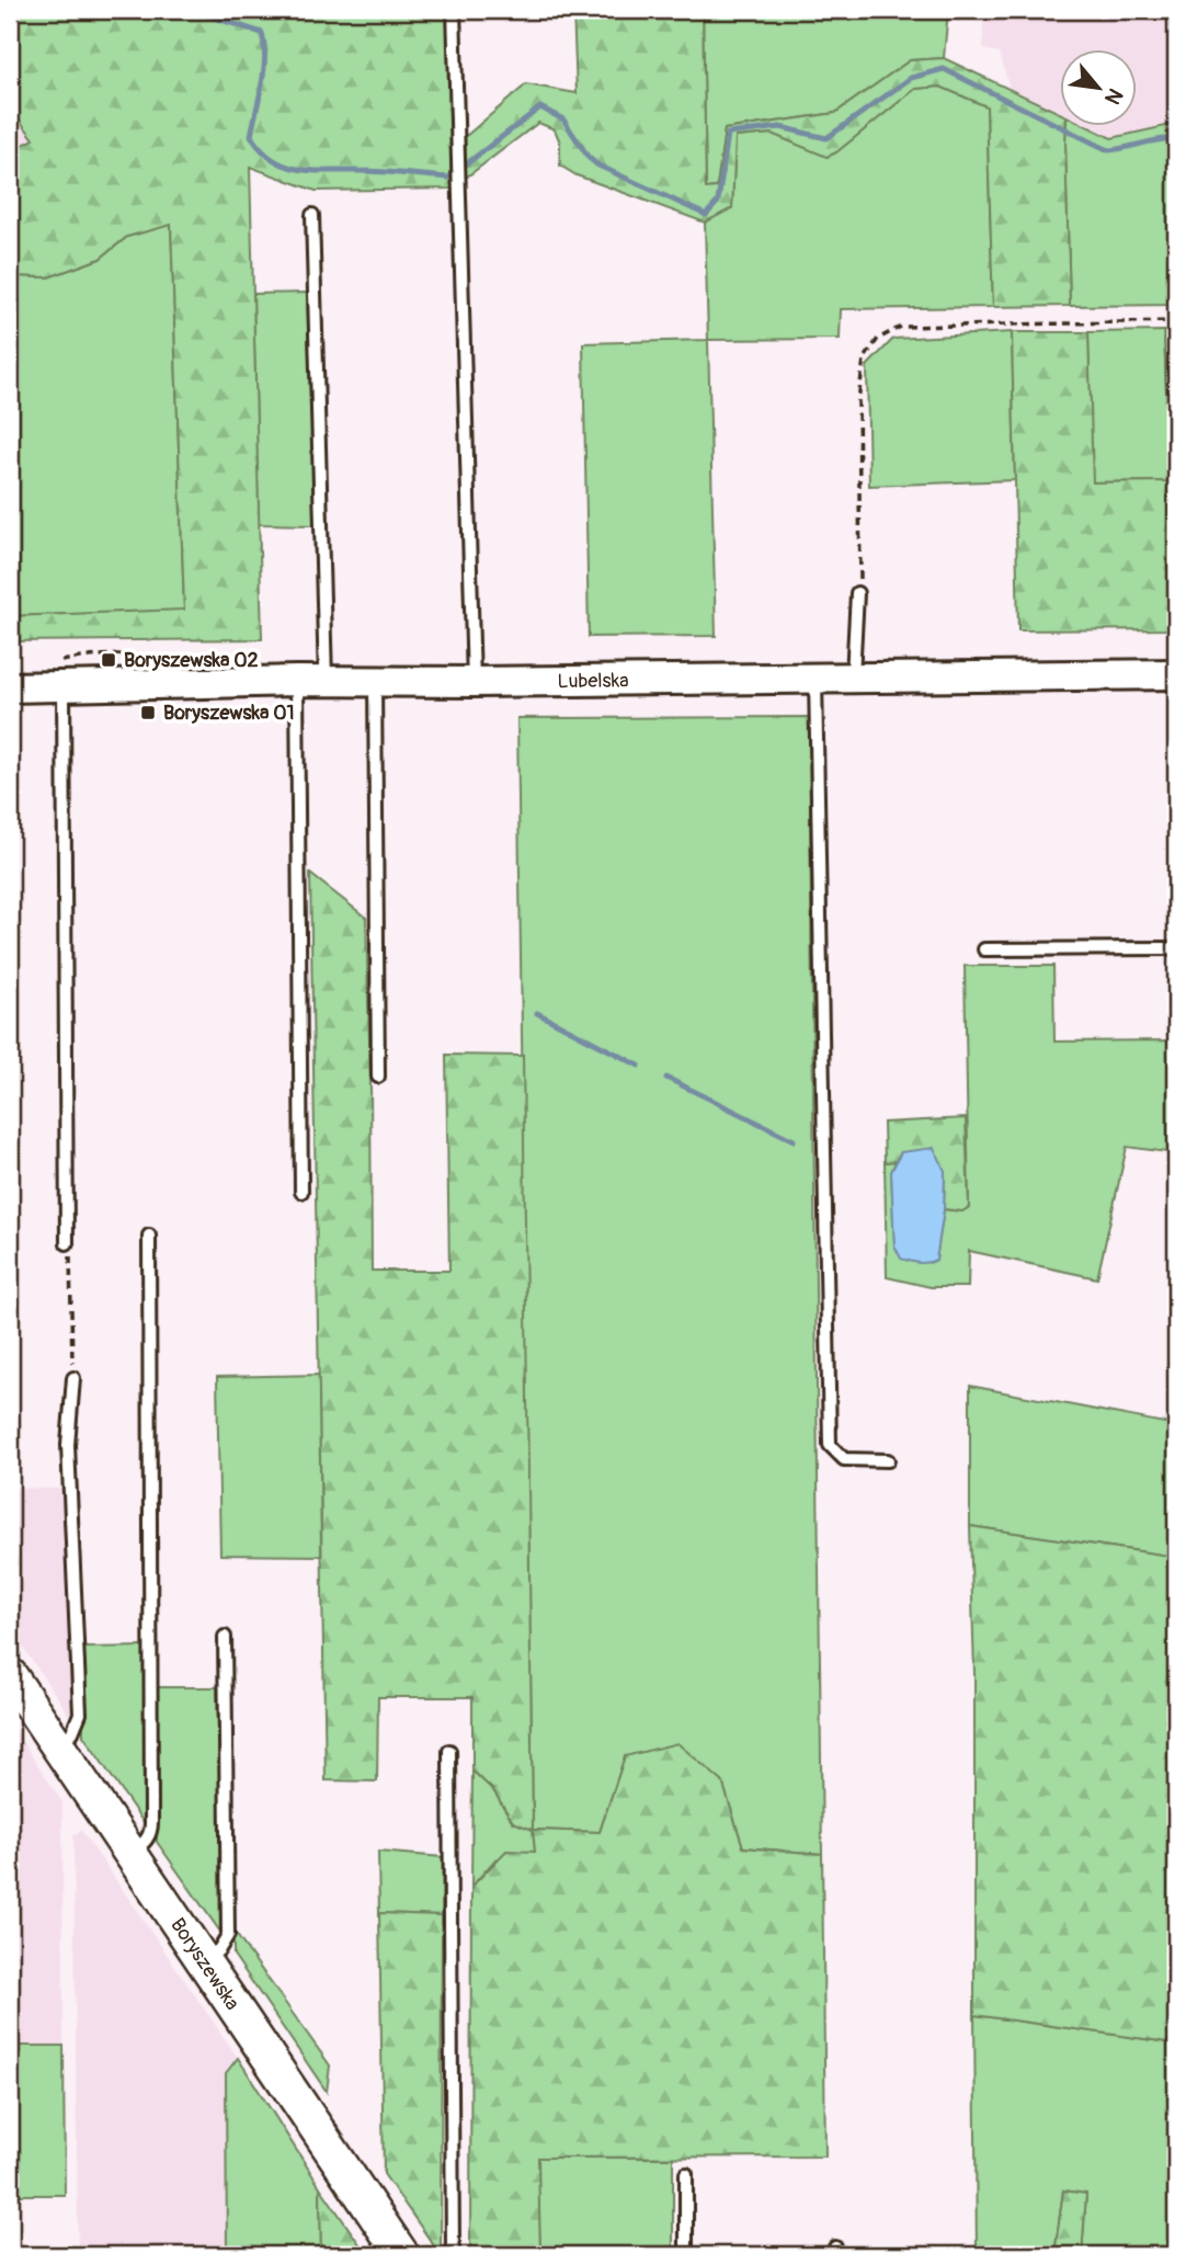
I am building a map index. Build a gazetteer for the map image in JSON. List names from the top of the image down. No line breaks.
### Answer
{"streets":{"main road":["Boryszewska"],"street":["Lubelska"]},"places":{"transit":["Boryszewska 02","Boryszewska 01"]},"north":"bottom right"}
